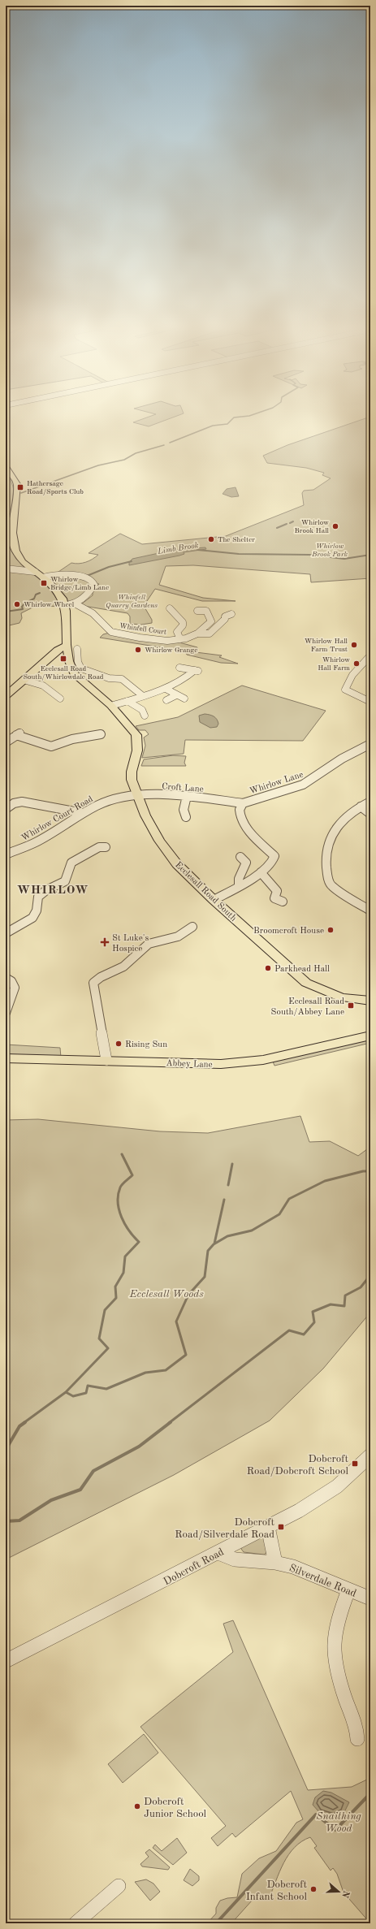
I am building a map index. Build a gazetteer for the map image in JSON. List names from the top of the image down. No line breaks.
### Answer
{"streets":{"main road":["Ecclesall Road South","Abbey Lane"],"street":["Whinfell Court","Whirlow Lane","Croft Lane","Whirlow Court Road","Dobcroft Road","Silverdale Road"]},"crossings":[["Whinfell Court","Ecclesall Road South"],["Whirlow Lane","Croft Lane"],["Croft Lane","Whirlow Court Road"],["Croft Lane","Ecclesall Road South"],["Whirlow Court Road","Ecclesall Road South"],["Dobcroft Road","Silverdale Road"]],"districts":["WHIRLOW"],"water":["Limb Brook"],"parks":["Whirlow Brook Park","Whinfell Quarry Gardens","Ecclesall Woods","Snaithing Wood"],"places":{"transit":["Hathersage Road/Sports Club","Whirlow Bridge/Limb Lane","Ecclesall Road South/Whirlowdale Road","Ecclesall Road South/Abbey Lane","Dobcroft Road/Dobcroft School","Dobcroft Road/Silverdale Road"],"other":["Whirlow Brook Hall","The Shelter","Whirlow Wheel","Whirlow Hall Farm Trust","Whirlow Grange","Whirlow Hall Farm","Broomcroft House","Parkhead Hall","Rising Sun","Dobcroft Junior School","Dobcroft Infant School"],"health":["St Luke's Hospice"]},"north":"right"}
